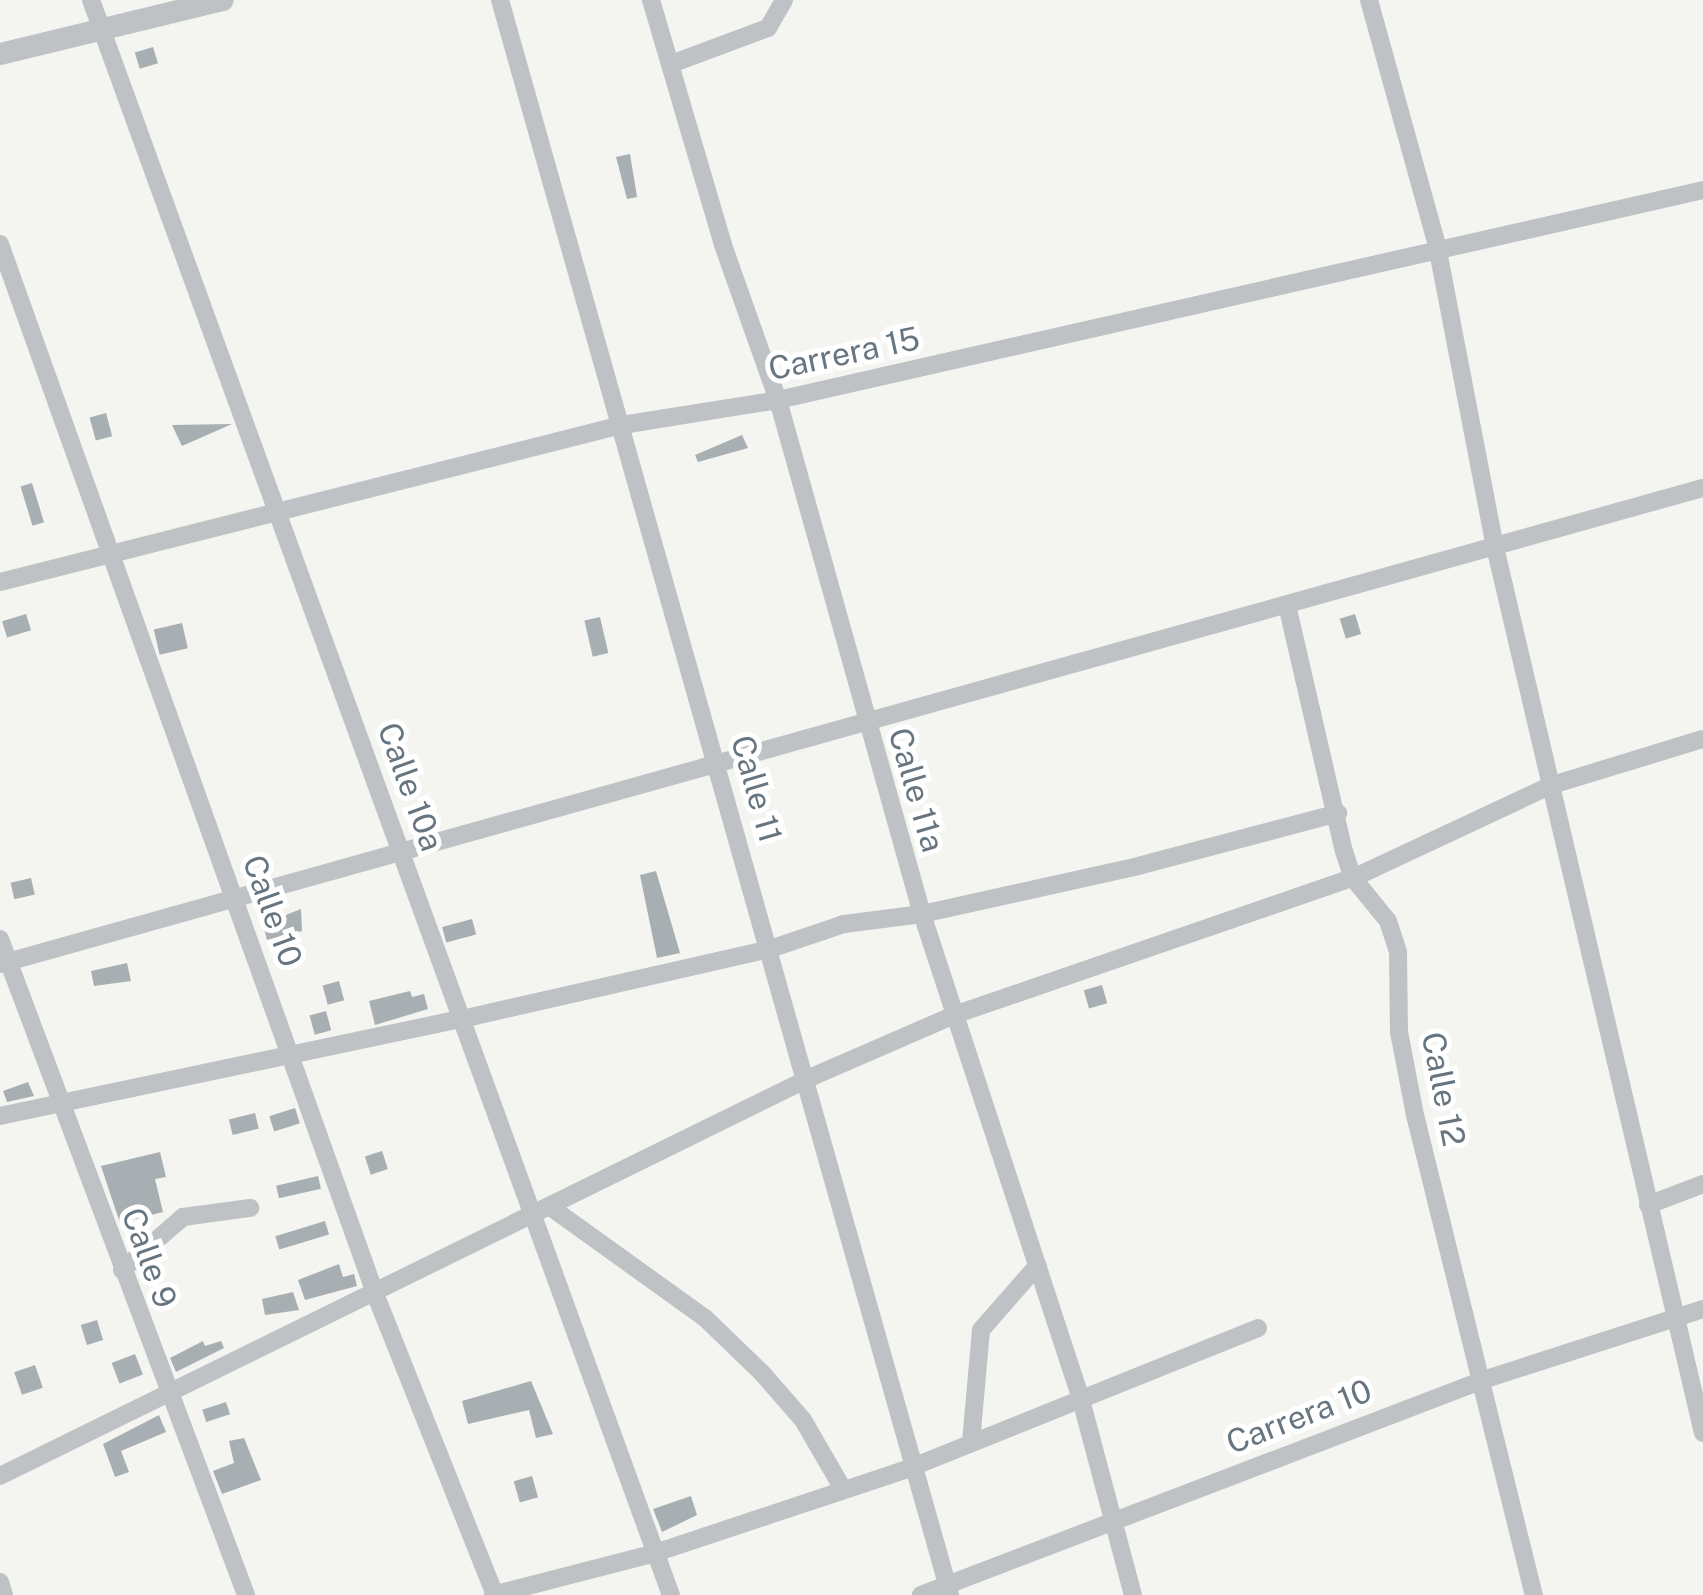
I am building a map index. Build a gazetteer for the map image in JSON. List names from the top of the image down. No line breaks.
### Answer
{"streets":{"street":["Carrera 15","Calle 10a","Calle 11","Calle 11a","Calle 10","Calle 12","Calle 9","Carrera 10"]},"crossings":[["Carrera 15","Calle 10a"],["Carrera 15","Calle 11"],["Carrera 15","Calle 11a"],["Carrera 15","Calle 10"],["Calle 11","Carrera 10"],["Calle 11a","Carrera 10"],["Calle 12","Carrera 10"]]}
